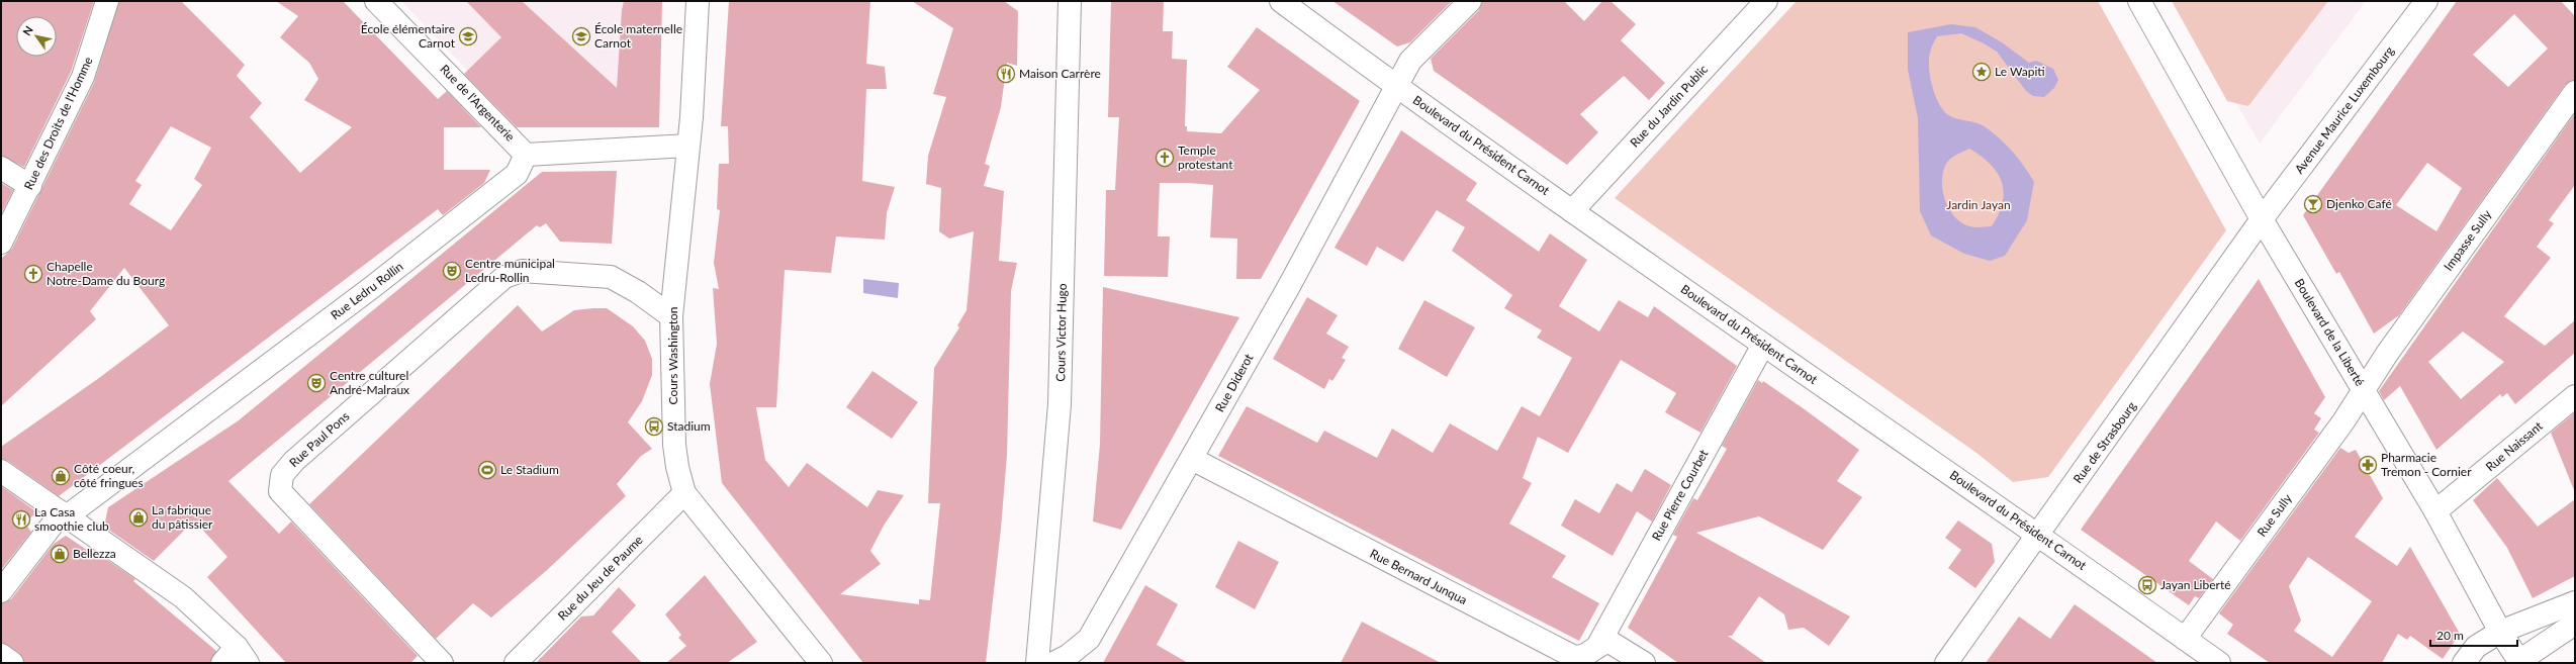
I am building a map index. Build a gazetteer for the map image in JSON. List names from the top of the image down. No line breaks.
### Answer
{"streets":{"street":["Rue de l'Argenterie","Rue du Jardin Public","Avenue Maurice Luxembourg","Rue des Droits de l'Homme","Boulevard du Président Carnot","Impasse Sully","Rue Ledru Rollin","Cours Victor Hugo","Boulevard de la Liberté","Cours Washington","Rue Diderot","Rue Paul Pons","Rue de Strasbourg","Rue Naissant","Rue Pierre Courbet","Rue Sully","Rue Bernard Junqua","Rue du Jeu de Paume"]},"crossings":[["Rue de l'Argenterie","Rue Ledru Rollin"],["Rue du Jardin Public","Boulevard du Président Carnot"],["Avenue Maurice Luxembourg","Boulevard de la Liberté"],["Avenue Maurice Luxembourg","Rue de Strasbourg"],["Boulevard du Président Carnot","Rue Diderot"],["Boulevard du Président Carnot","Rue de Strasbourg"],["Boulevard du Président Carnot","Rue Pierre Courbet"],["Boulevard du Président Carnot","Rue Sully"],["Impasse Sully","Boulevard de la Liberté"],["Impasse Sully","Rue Sully"],["Boulevard de la Liberté","Rue de Strasbourg"],["Boulevard de la Liberté","Rue Naissant"],["Boulevard de la Liberté","Rue Sully"],["Cours Washington","Rue Paul Pons"],["Cours Washington","Rue du Jeu de Paume"],["Rue Diderot","Rue Bernard Junqua"],["Rue Pierre Courbet","Rue Bernard Junqua"]],"parks":["Jardin Jayan"],"places":{"school or university":["École élémentaire Carnot","École maternelle Carnot"],"place":["Le Wapiti"],"restaurant":["Maison Carrère","La Casa smoothie club"],"church":["Temple protestant","Chapelle Notre-Dame du Bourg"],"bar":["Djenko Café"],"theatre":["Centre municipal Ledru-Rollin","Centre culturel André-Malraux"],"bus stop":["Stadium","Jayan Liberté"],"pharmacy":["Pharmacie Tremon - Cornier"],"sports":["Le Stadium"],"shop":["Côté coeur, côté fringues","La fabrique du pâtissier","Bellezza"]},"scale_bar":"20 m","north":"top left"}
